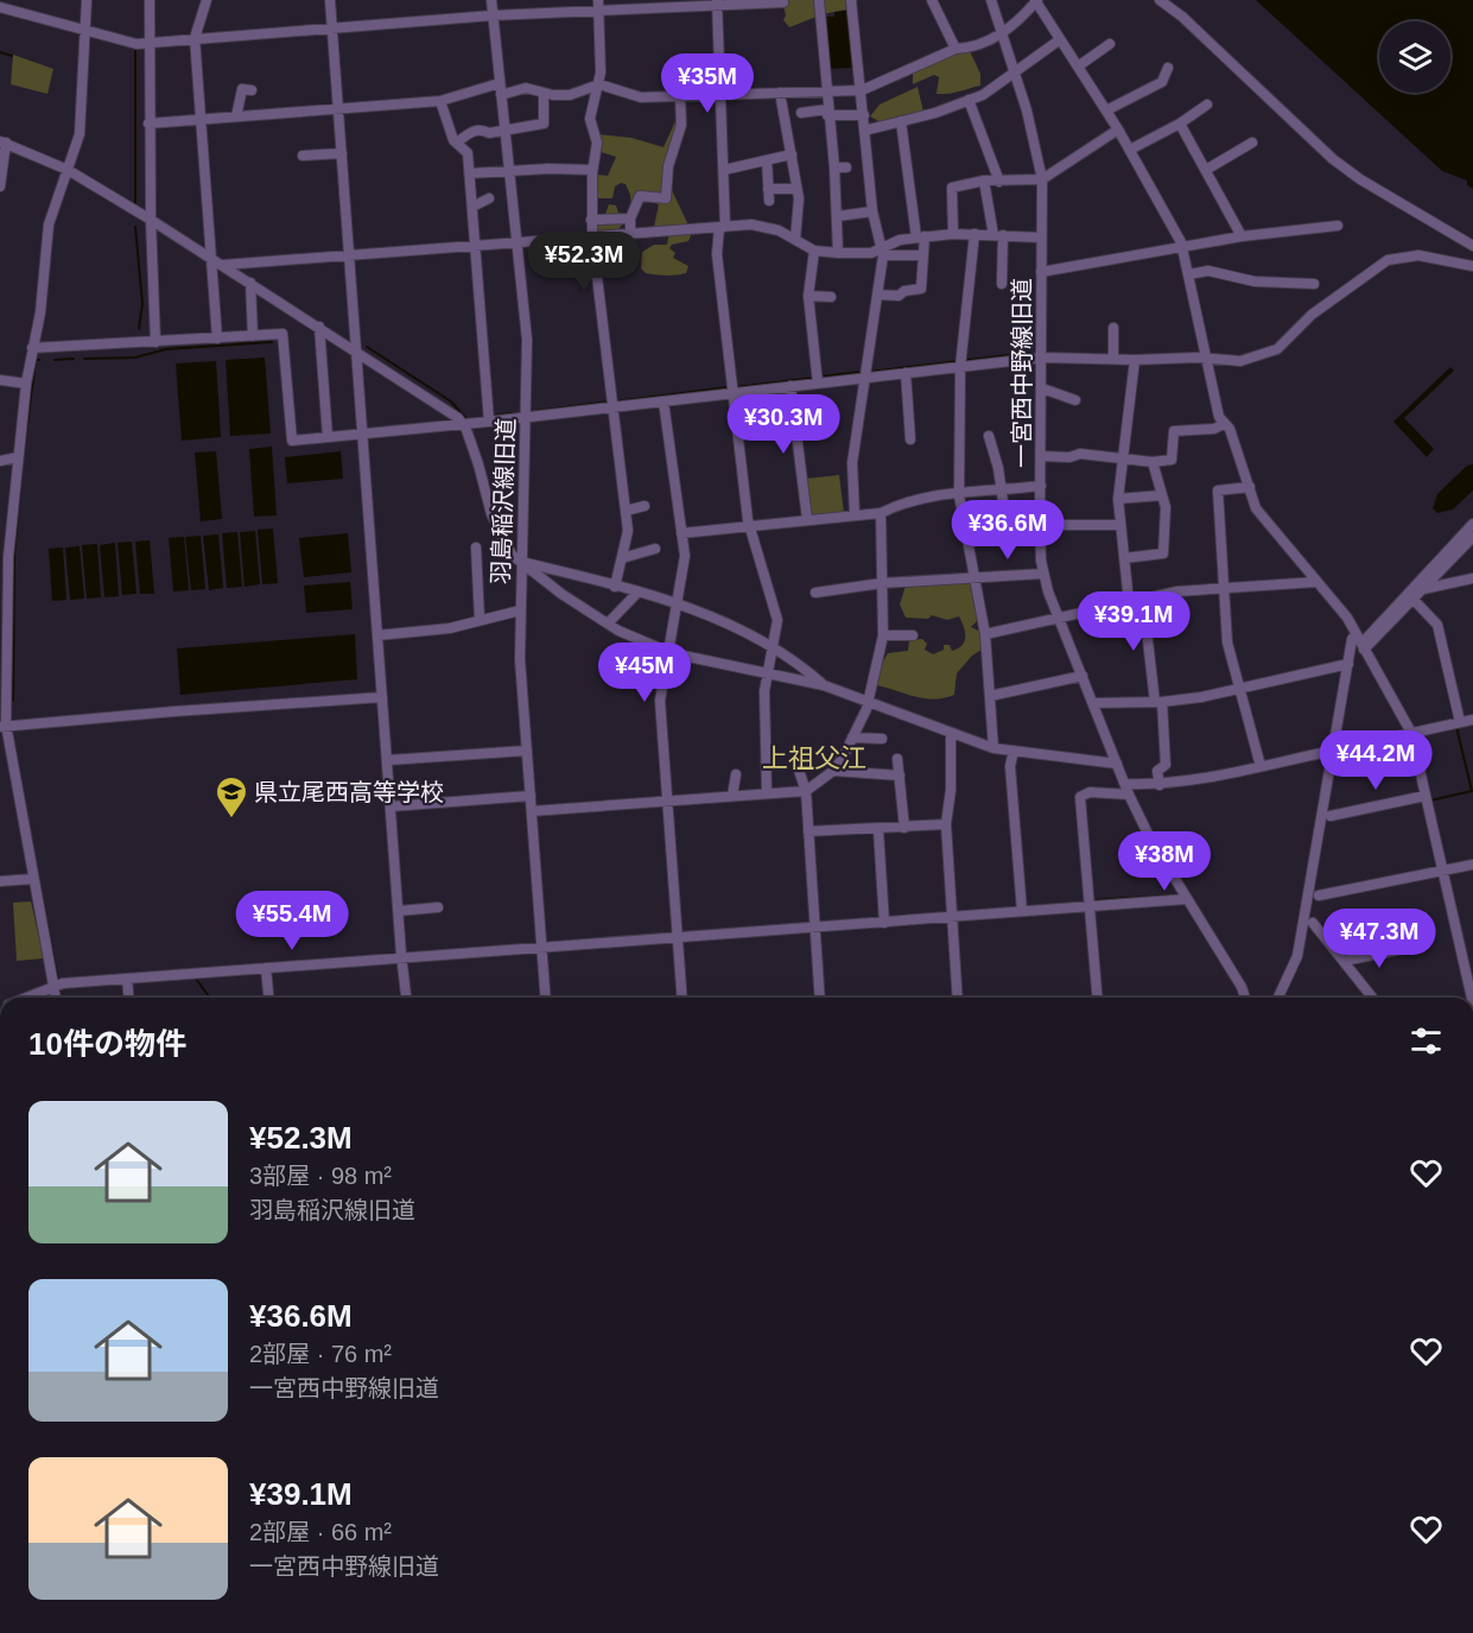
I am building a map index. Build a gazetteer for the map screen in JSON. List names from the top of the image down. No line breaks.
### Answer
{"streets":{"street":["一宮西中野線旧道","羽島稲沢線旧道"]},"districts":["上祖父江"],"places":{"school or university":["県立尾西高等学校"]},"page":{"price":["¥35M","¥52.3M","¥30.3M","¥36.6M","¥39.1M","¥45M","¥44.2M","¥38M","¥55.4M","¥47.3M"],"heading":"10件の物件","list":[{"name":"¥52.3M","note":"3部屋 · 98 m² · 羽島稲沢線旧道"},{"name":"¥36.6M","note":"2部屋 · 76 m² · 一宮西中野線旧道"},{"name":"¥39.1M","note":"2部屋 · 66 m² · 一宮西中野線旧道"}]}}
